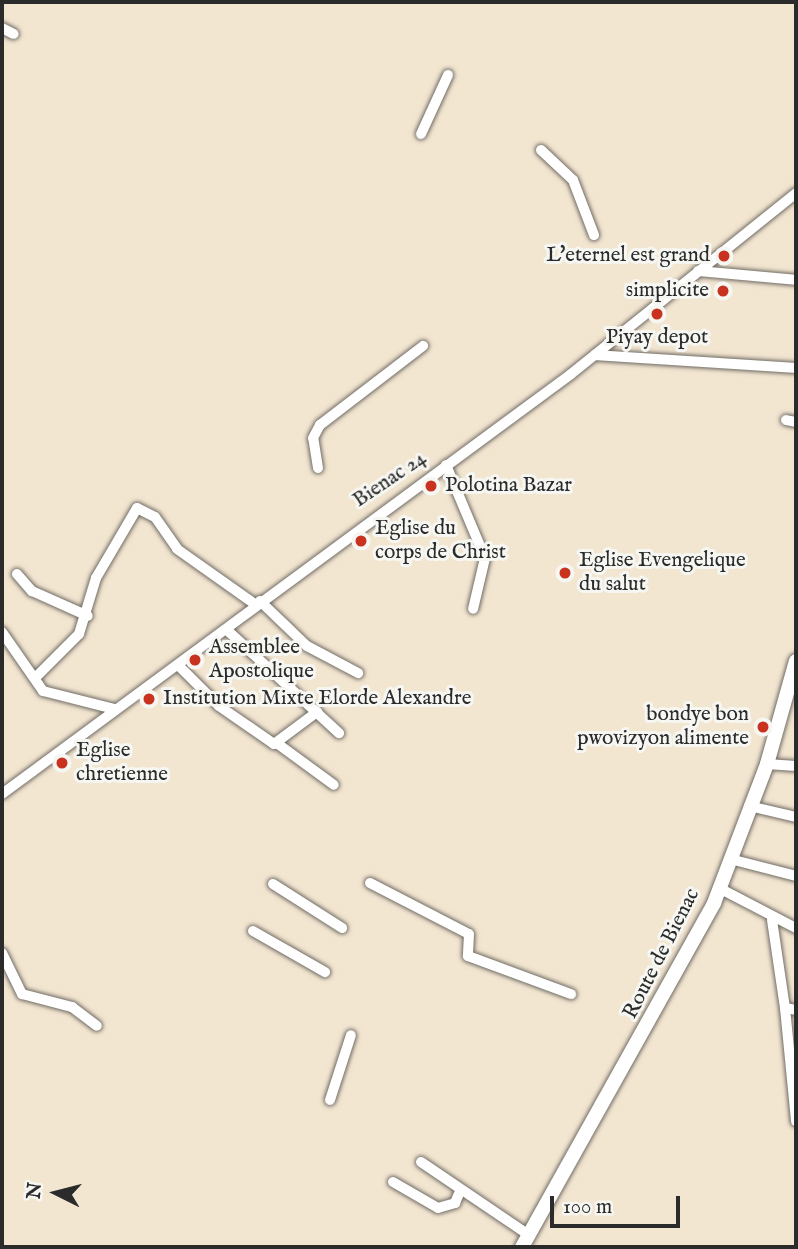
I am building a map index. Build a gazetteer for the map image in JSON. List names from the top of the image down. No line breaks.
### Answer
{"streets":{"main road":["Route de Bienac"],"street":["Bienac 24"]},"places":["L'eternel est grand","simplicite","Piyay depot","Polotina Bazar","Eglise du corps de Christ","Eglise Evengelique du salut","Assemblee Apostolique","Institution Mixte Elorde Alexandre","bondye bon pwovizyon alimente","Eglise chretienne"],"scale_bar":"100 m","north":"left"}
